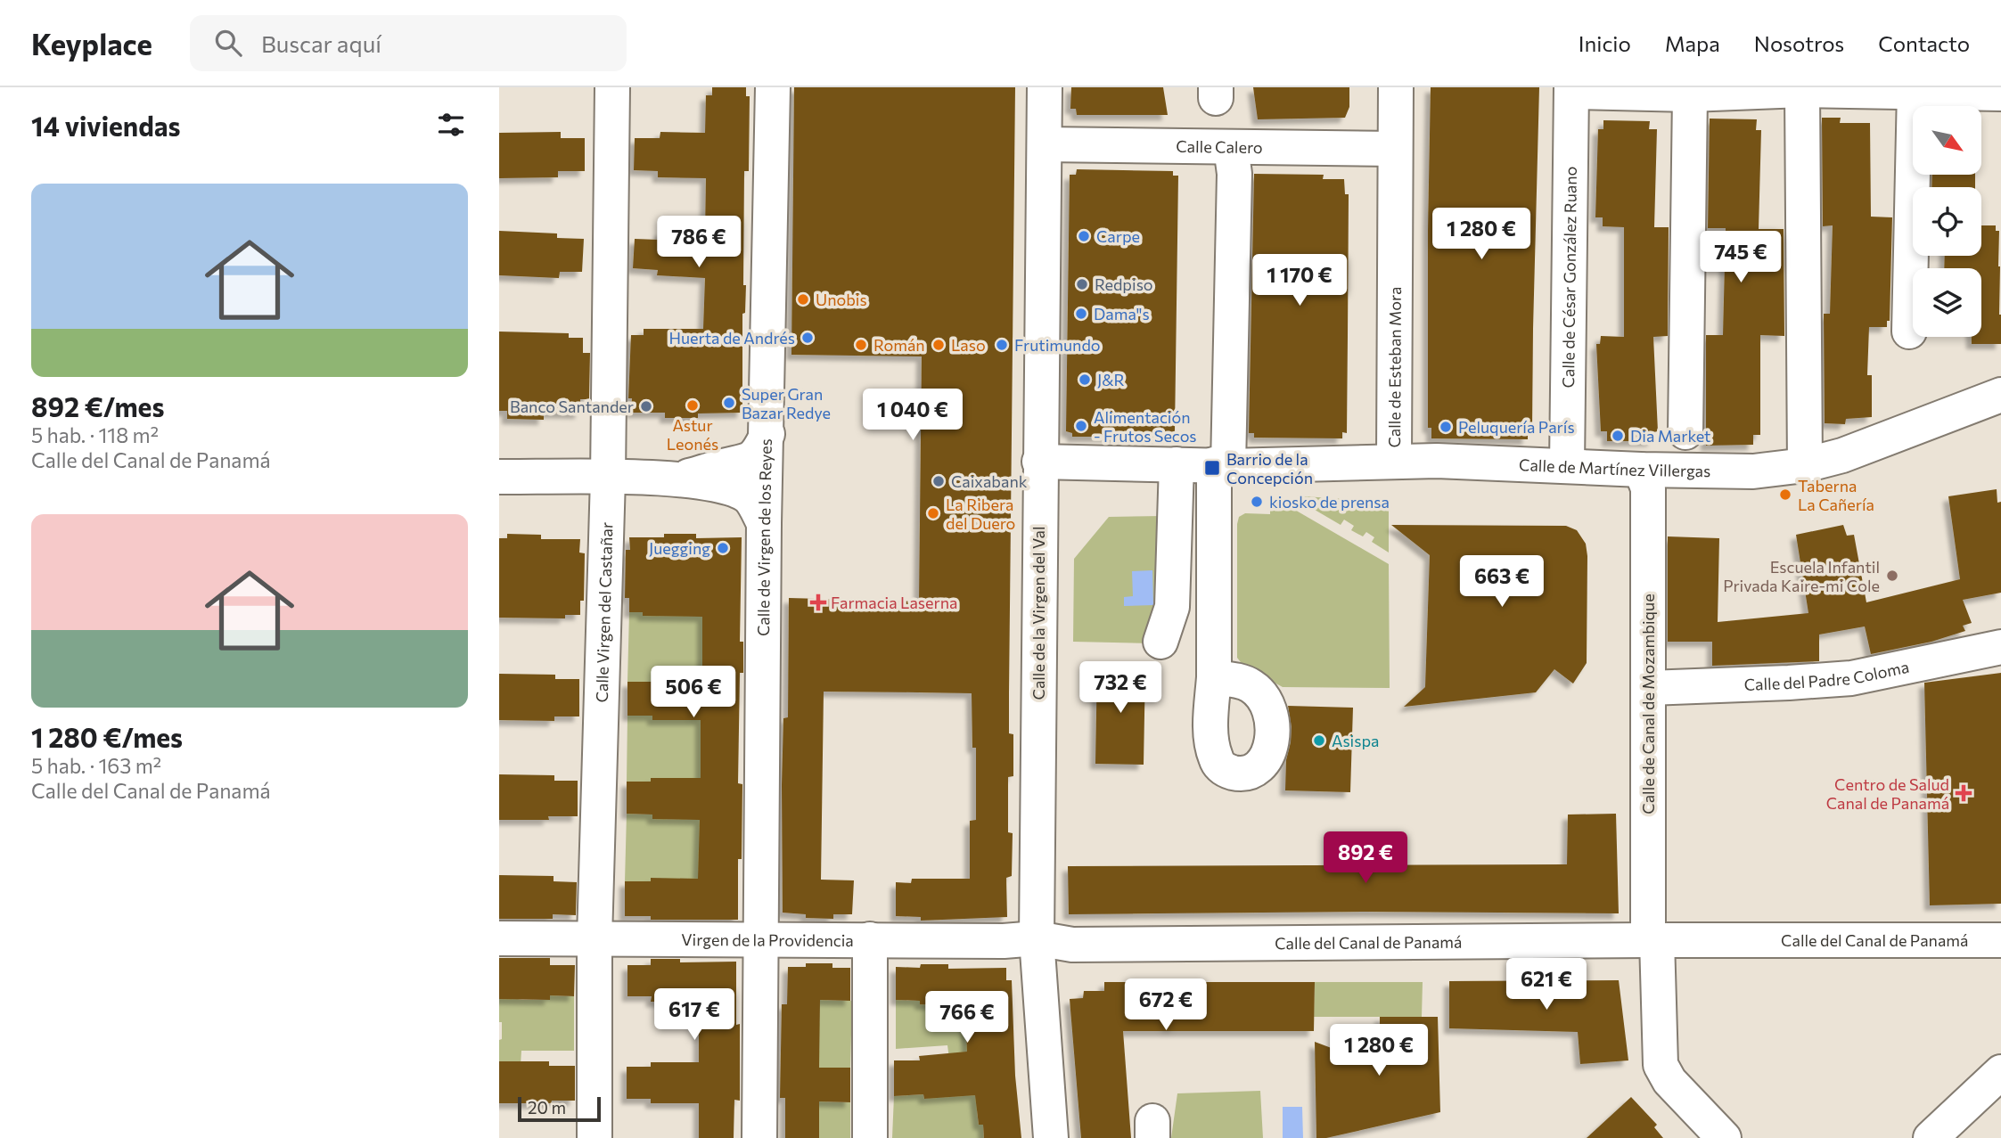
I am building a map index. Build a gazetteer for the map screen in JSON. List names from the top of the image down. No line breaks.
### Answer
{"streets":{"street":["Calle Calero","Calle de César González Ruano","Calle de Esteban Mora","Calle de Martínez Villergas","Calle de Virgen de los Reyes","Calle Virgen del Castañar","Calle de la Virgen del Val","Calle del Padre Coloma","Calle de Canal de Mozambique","Virgen de la Providencia","Calle del Canal de Panamá"]},"crossings":[["Calle Calero","Calle de Esteban Mora"],["Calle Calero","Calle de la Virgen del Val"],["Calle de César González Ruano","Calle de Martínez Villergas"],["Calle de Esteban Mora","Calle de Martínez Villergas"],["Calle de Martínez Villergas","Calle de la Virgen del Val"],["Calle de Martínez Villergas","Calle de Canal de Mozambique"],["Calle de Virgen de los Reyes","Virgen de la Providencia"],["Calle Virgen del Castañar","Virgen de la Providencia"],["Calle de la Virgen del Val","Virgen de la Providencia"],["Calle de la Virgen del Val","Calle del Canal de Panamá"],["Calle del Padre Coloma","Calle de Canal de Mozambique"],["Calle de Canal de Mozambique","Calle del Canal de Panamá"],["Virgen de la Providencia","Calle del Canal de Panamá"]],"places":{"other":["Carpe","Redpiso","Unobis","Dama\"s","Huerta de Andrés","Román","Laso","Frutimundo","J&R","Super Gran Bazar Redye","Astur Leonés","Banco Santander","Alimentación - Frutos Secos","Peluquería París","Dia Market","Caixabank","Taberna La Cañería","kiosko de prensa","La Ribera del Duero","Juegging","Escuela Infantil Privada Kaire-mi Cole","Asispa"],"transit":["Barrio de la Concepción"],"health":["Farmacia Laserna","Centro de Salud Canal de Panamá"]},"scale_bar":"20 m","north":"bottom right","page":{"header":"Keyplace","search":"Buscar aquí","nav":["Inicio","Mapa","Nosotros","Contacto"],"heading":"14 viviendas","list":[{"name":"892 €/mes","note":"5 hab. · 118 m² · Calle del Canal de Panamá"},{"name":"1 280 €/mes","note":"5 hab. · 163 m² · Calle del Canal de Panamá"}],"price":["1 280 €","786 €","745 €","1 170 €","1 040 €","663 €","732 €","506 €","892 €","621 €","672 €","617 €","766 €","1 280 €"],"scale":"20 m"}}
